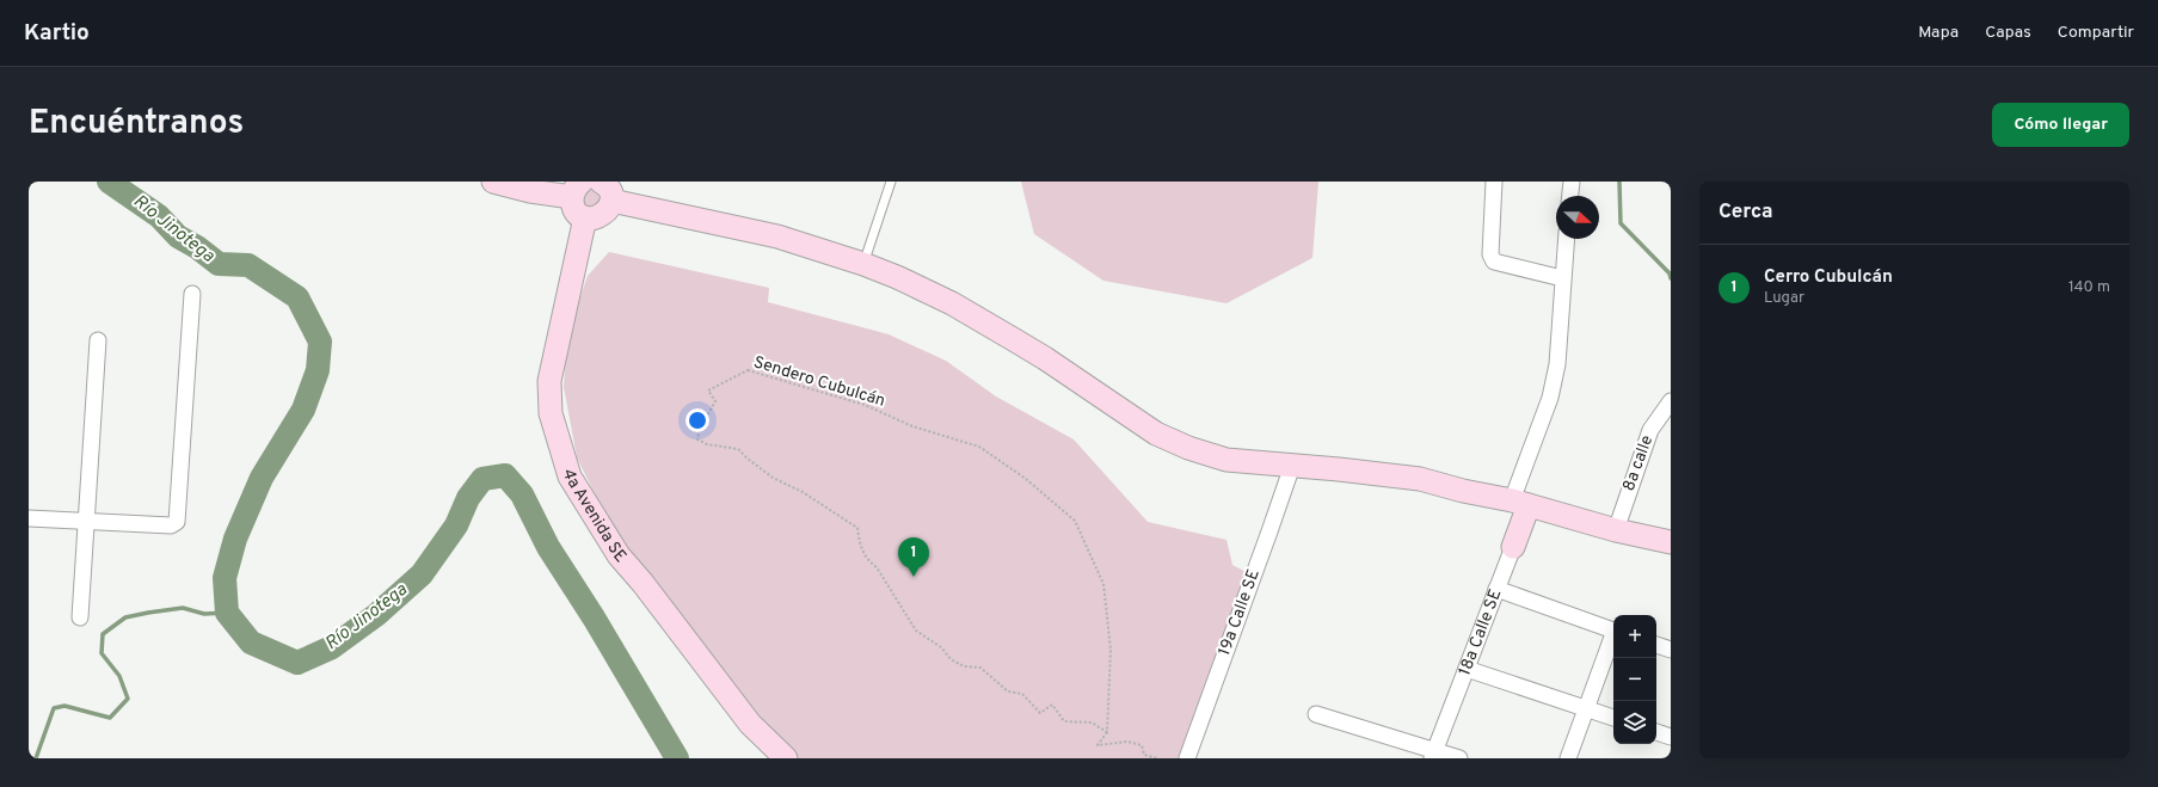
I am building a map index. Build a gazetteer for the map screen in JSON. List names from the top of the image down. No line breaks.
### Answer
{"streets":{"main road":["4a Avenida SE","18a Calle SE"],"street":["8a calle","19a Calle SE"],"path":["Sendero Cubulcán"]},"water":["Río Jinotega"],"north":"right","page":{"header":"Kartio","nav":["Mapa","Capas","Compartir"],"title":"Encuéntranos","buttons":"Cómo llegar","heading":"Cerca","list":[{"mark":"1","name":"Cerro Cubulcán","note":"Lugar","value":"140 m"}],"pins":"1","map_buttons":["+","−"]}}
